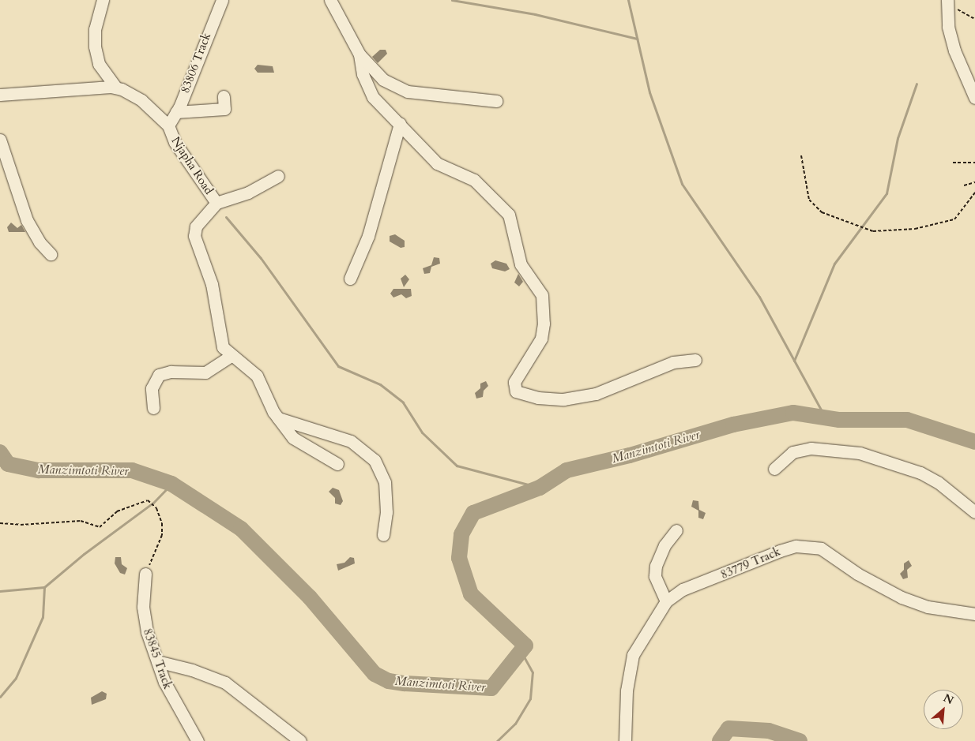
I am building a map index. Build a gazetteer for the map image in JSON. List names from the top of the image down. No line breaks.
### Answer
{"streets":{"street":["83806 Track","Njapha Road","83779 Track","83845 Track"]},"crossings":[["83806 Track","Njapha Road"]],"water":["Manzimtoti River"],"north":"top right"}
